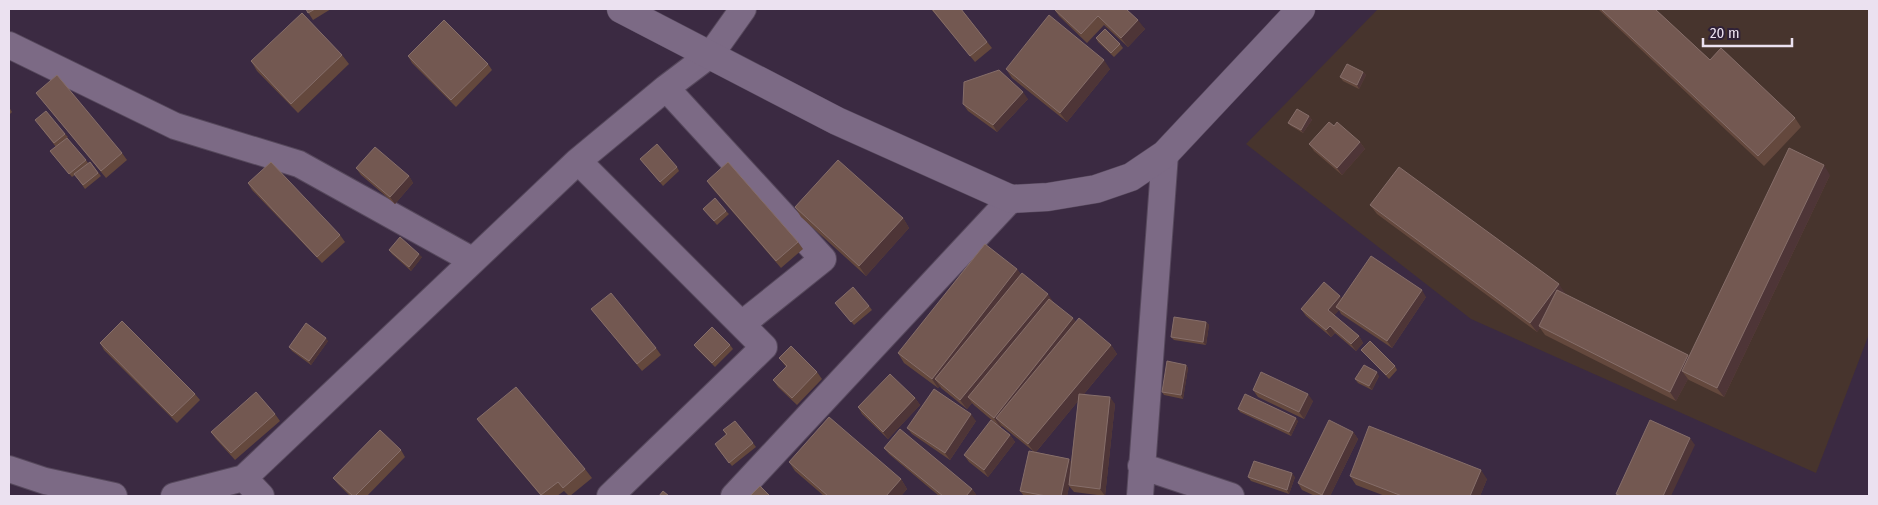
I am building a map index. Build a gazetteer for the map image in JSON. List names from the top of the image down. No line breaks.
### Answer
{"scale_bar":"20 m"}
